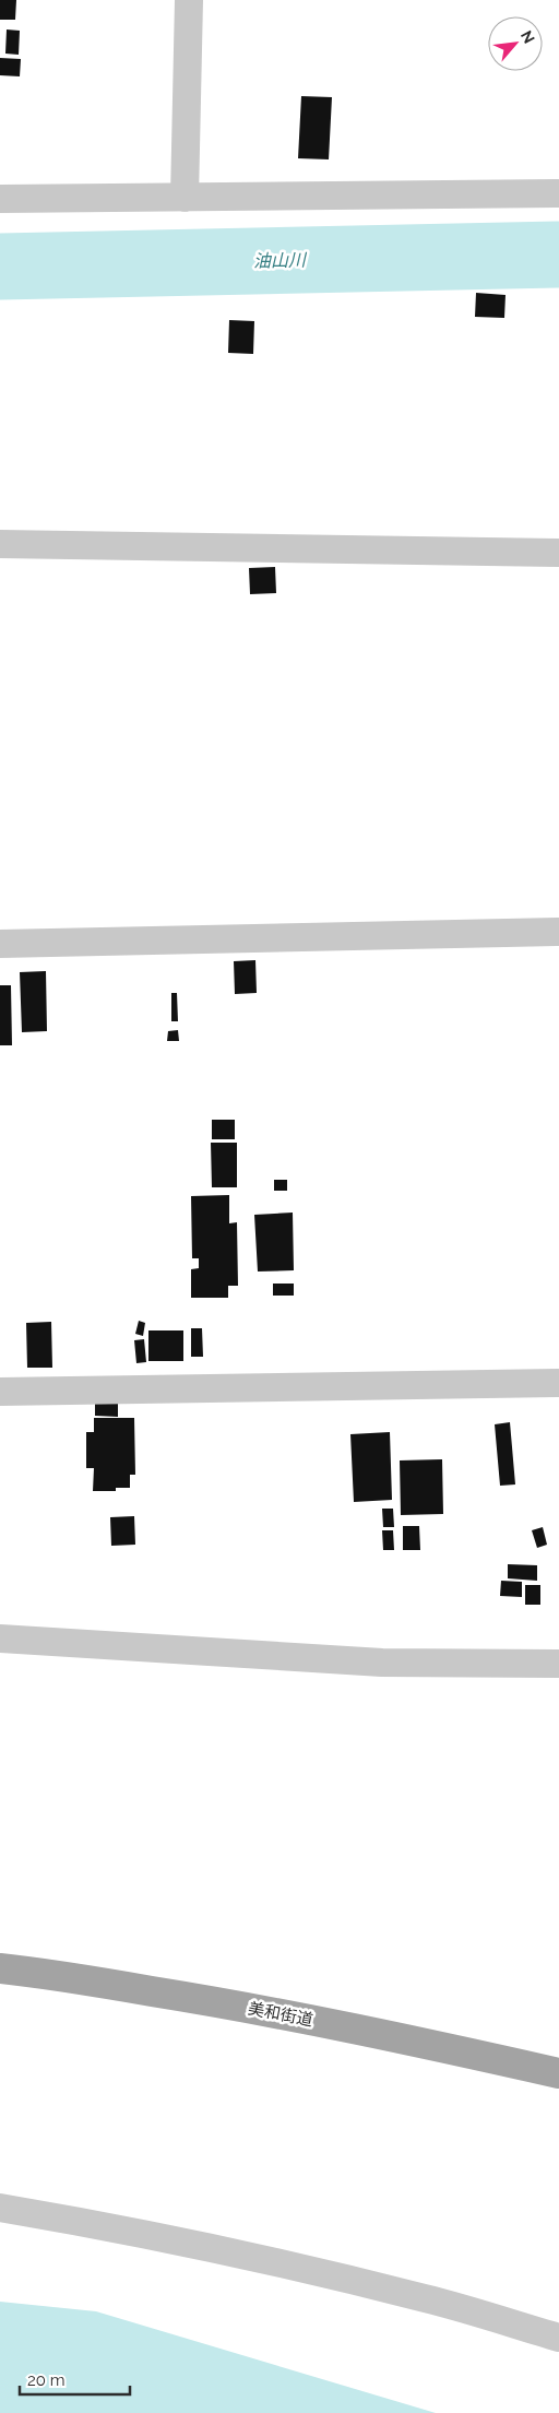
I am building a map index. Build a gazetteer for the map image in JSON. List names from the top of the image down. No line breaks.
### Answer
{"streets":{"main road":["美和街道"]},"water":["油山川"],"scale_bar":"20 m","north":"top right"}
